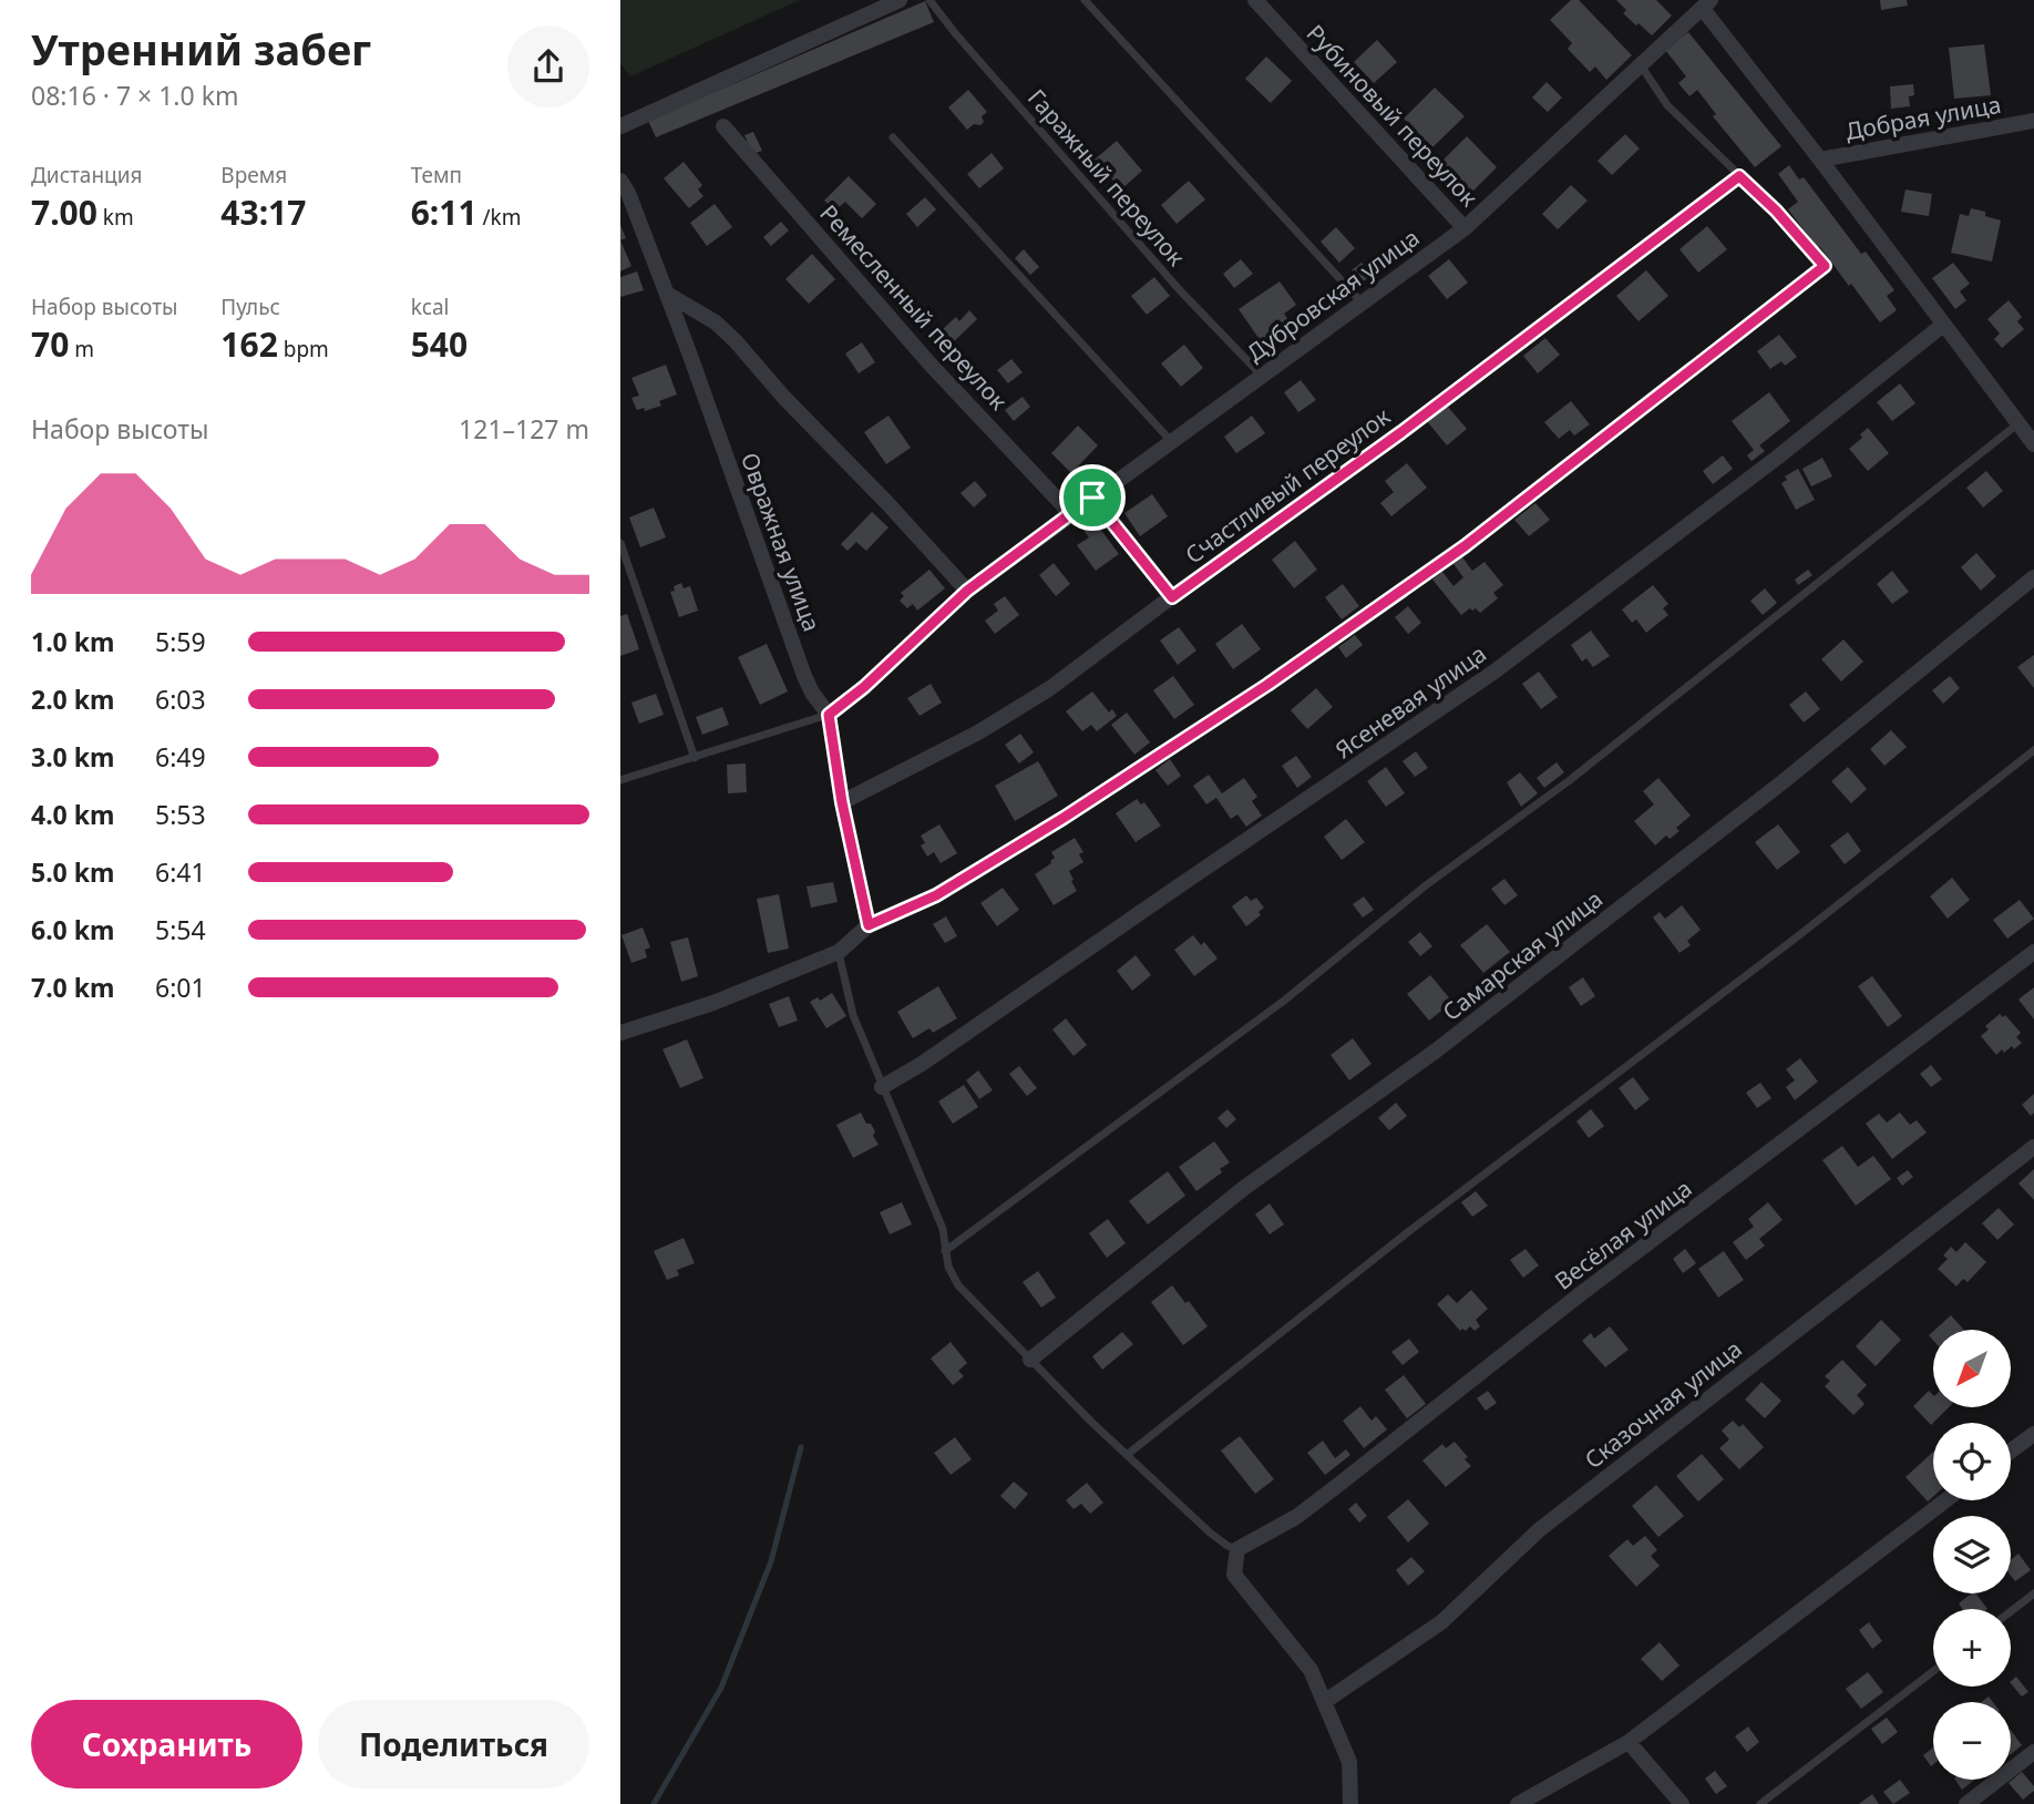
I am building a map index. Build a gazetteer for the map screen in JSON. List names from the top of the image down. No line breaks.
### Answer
{"streets":{"street":["Рубиновый переулок","Добрая улица","Дубровская улица","Ремесленный переулок","Счастливый переулок","Овражная улица","Ясеневая улица","Самарская улица","Весёлая улица","Сказочная улица"],"lane":["Гаражный переулок"]},"crossings":[["Рубиновый переулок","Дубровская улица"],["Гаражный переулок","Дубровская улица"],["Дубровская улица","Ремесленный переулок"],["Дубровская улица","Овражная улица"],["Счастливый переулок","Овражная улица"]],"north":"bottom left","page":{"heading":["Утренний забег","08:16 · 7 × 1.0 km"],"stats":[["Дистанция","7.00 km"],["Время","43:17"],["Темп","6:11 /km"],["Набор высоты","70 m"],["Пульс","162 bpm"],["kcal","540"]],"chart":["Набор высоты","121–127 m"],"list":[{"name":"1.0 km","note":"5:59"},{"name":"2.0 km","note":"6:03"},{"name":"3.0 km","note":"6:49"},{"name":"4.0 km","note":"5:53"},{"name":"5.0 km","note":"6:41"},{"name":"6.0 km","note":"5:54"},{"name":"7.0 km","note":"6:01"}],"map_buttons":["+","−"],"buttons":["Сохранить","Поделиться"]}}
